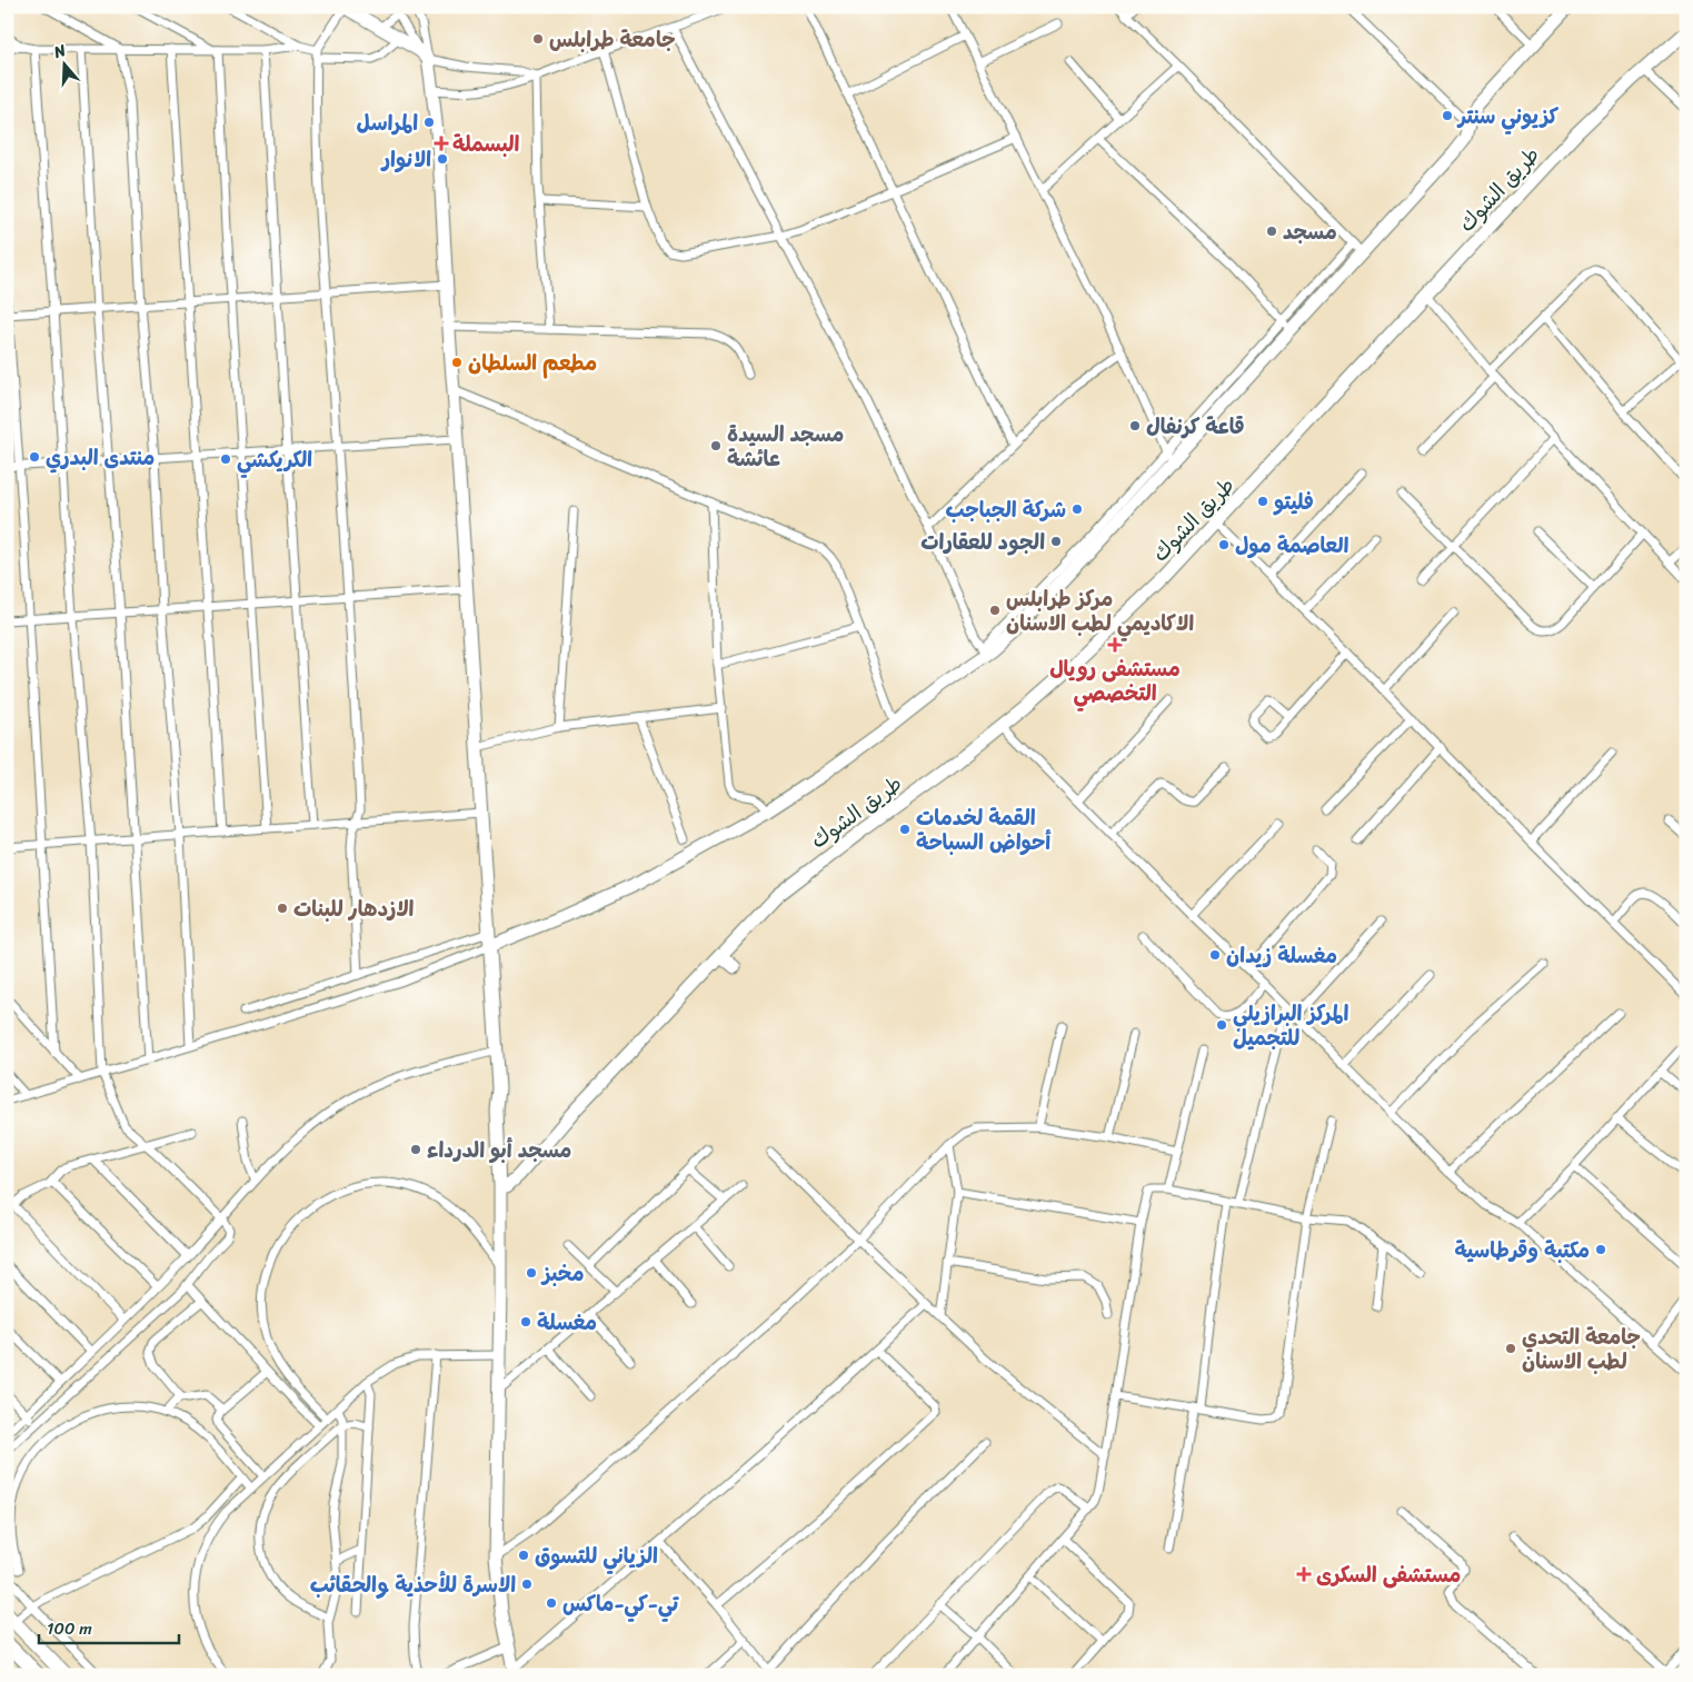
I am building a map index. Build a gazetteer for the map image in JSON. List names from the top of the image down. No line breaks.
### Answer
{"streets":{"main road":["طريق الشوك"]},"places":{"other":["جامعة طرابلس","كزيوني سنتر","المراسل","الانوار","مسجد","مطعم السلطان","قاعة كرنفال","مسجد السيدة عائشة","منتدى البدري","الكريكشي","فليتو","شركة الجباجب","الجود للعقارات","العاصمة مول","مركز طرابلس الاكاديمي لطب الاسنان","القمة لخدمات أحواض السباحة","الازدهار للبنات","مغسلة زيدان","المركز البرازيلي للتجميل","مسجد أبو الدرداء","مكتبة وقرطاسية","مخبز","مغسلة","جامعة التحدي لطب الاسنان","الزياني للتسوق","الاسرة للأحذية والحقائب","تي-كي-ماكس"],"health":["البسملة","مستشفى رويال التخصصي","مستشفى السكرى"]},"scale_bar":"100 m","north":"top"}
